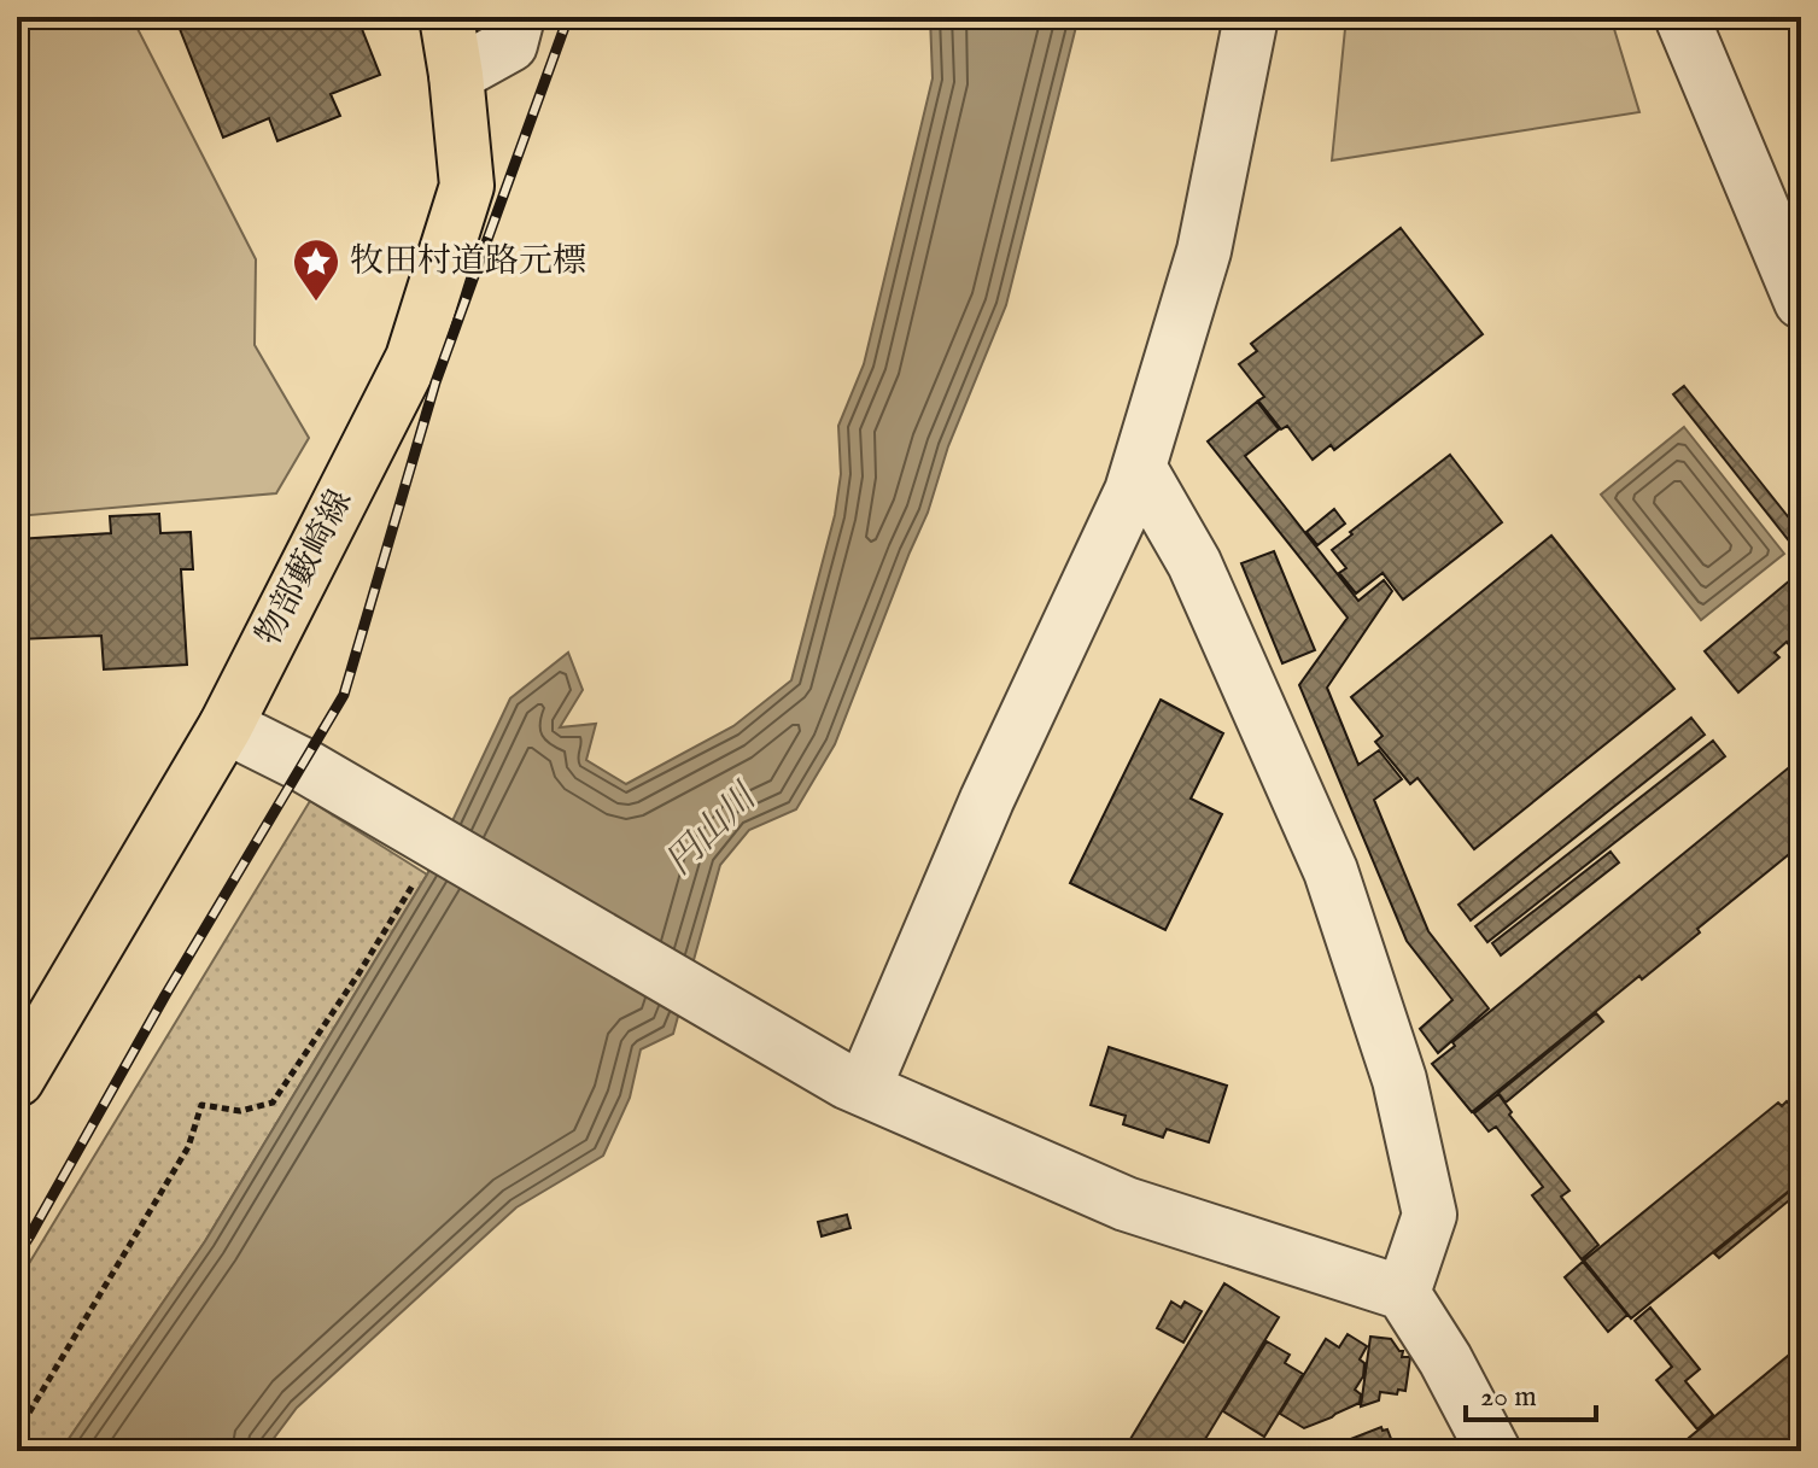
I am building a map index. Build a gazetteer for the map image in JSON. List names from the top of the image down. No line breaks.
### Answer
{"streets":{"main road":["物部藪崎線"]},"water":["円山川"],"places":{"place":["牧田村道路元標"]},"scale_bar":"20 m"}
